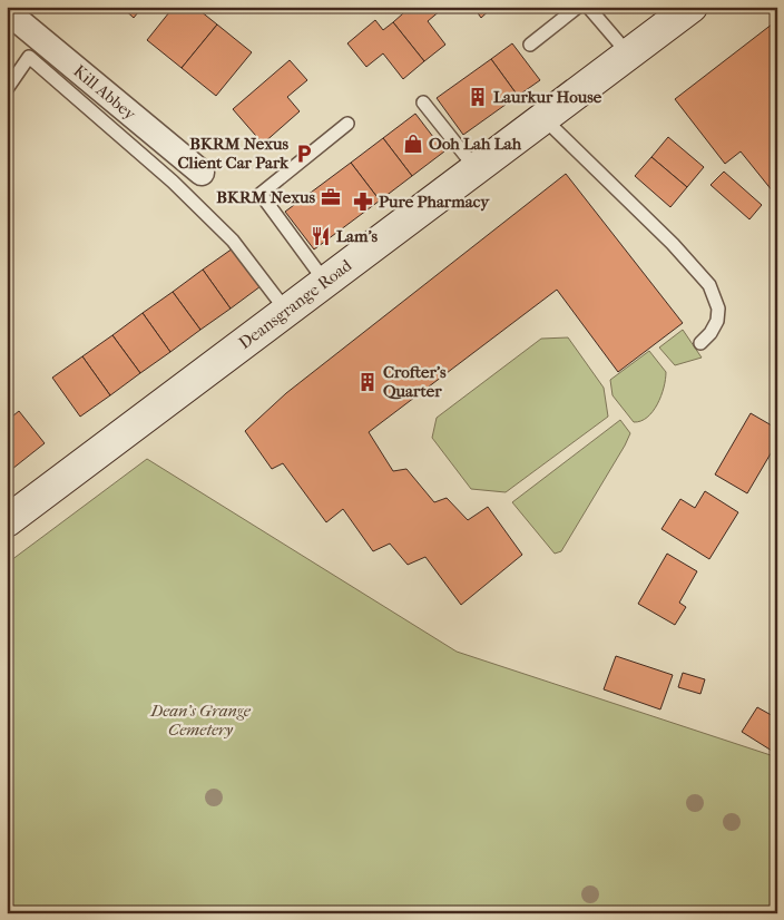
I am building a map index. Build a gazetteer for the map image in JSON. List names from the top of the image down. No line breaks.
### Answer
{"streets":{"main road":["Deansgrange Road"],"street":["Kill Abbey"]},"parks":["Dean's Grange Cemetery"],"places":{"building":["Laurkur House","Crofter's Quarter"],"shop":["Ooh Lah Lah"],"parking":["BKRM Nexus Client Car Park"],"office":["BKRM Nexus"],"pharmacy":["Pure Pharmacy"],"restaurant":["Lam's"]}}
